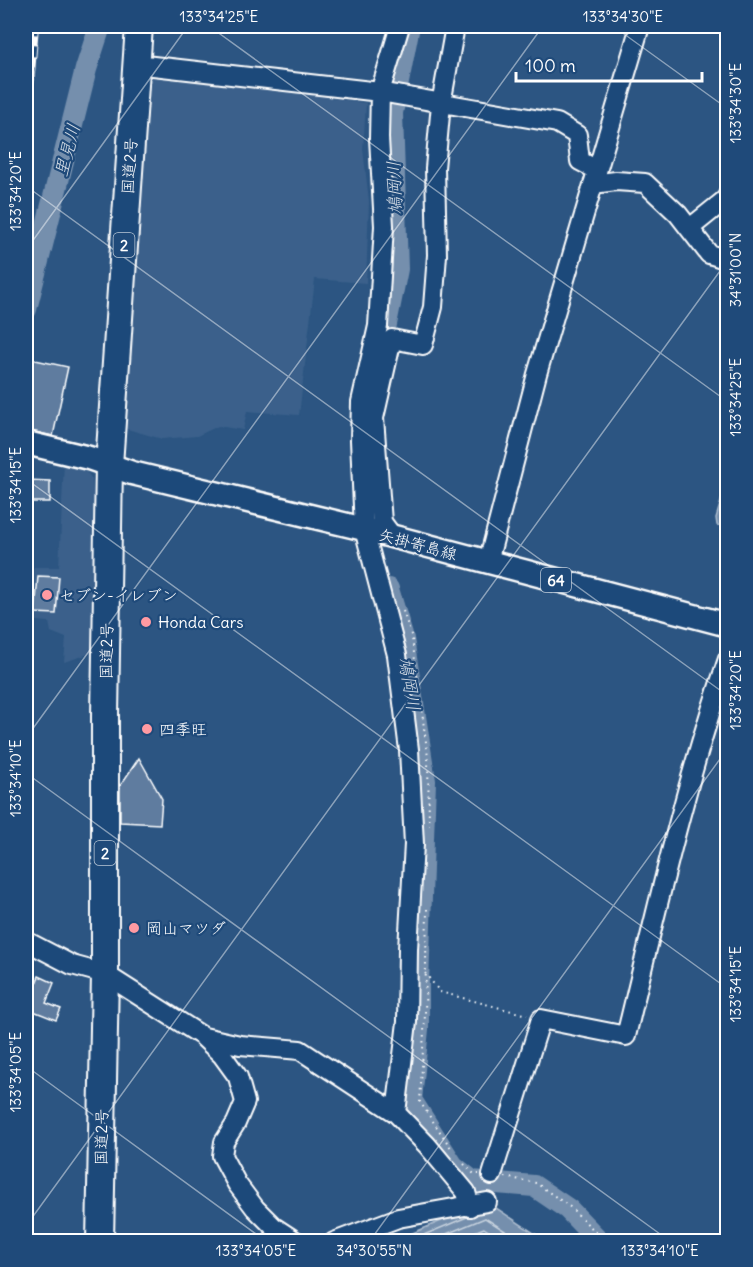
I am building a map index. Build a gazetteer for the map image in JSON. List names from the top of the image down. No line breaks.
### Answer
{"streets":{"highway":["国道2号","2"],"main road":["矢掛寄島線","64"]},"crossings":[["国道2号","矢掛寄島線"]],"water":["里見川","鳩岡川"],"places":["セブン-イレブン","Honda Cars","四季旺","岡山マツダ"],"scale_bar":"100 m","coordinates":["133°34'25\"E","133°34'30\"E","133°34'20\"E","34°31'00\"N","133°34'15\"E","133°34'10\"E","133°34'05\"E","34°30'55\"N"]}
